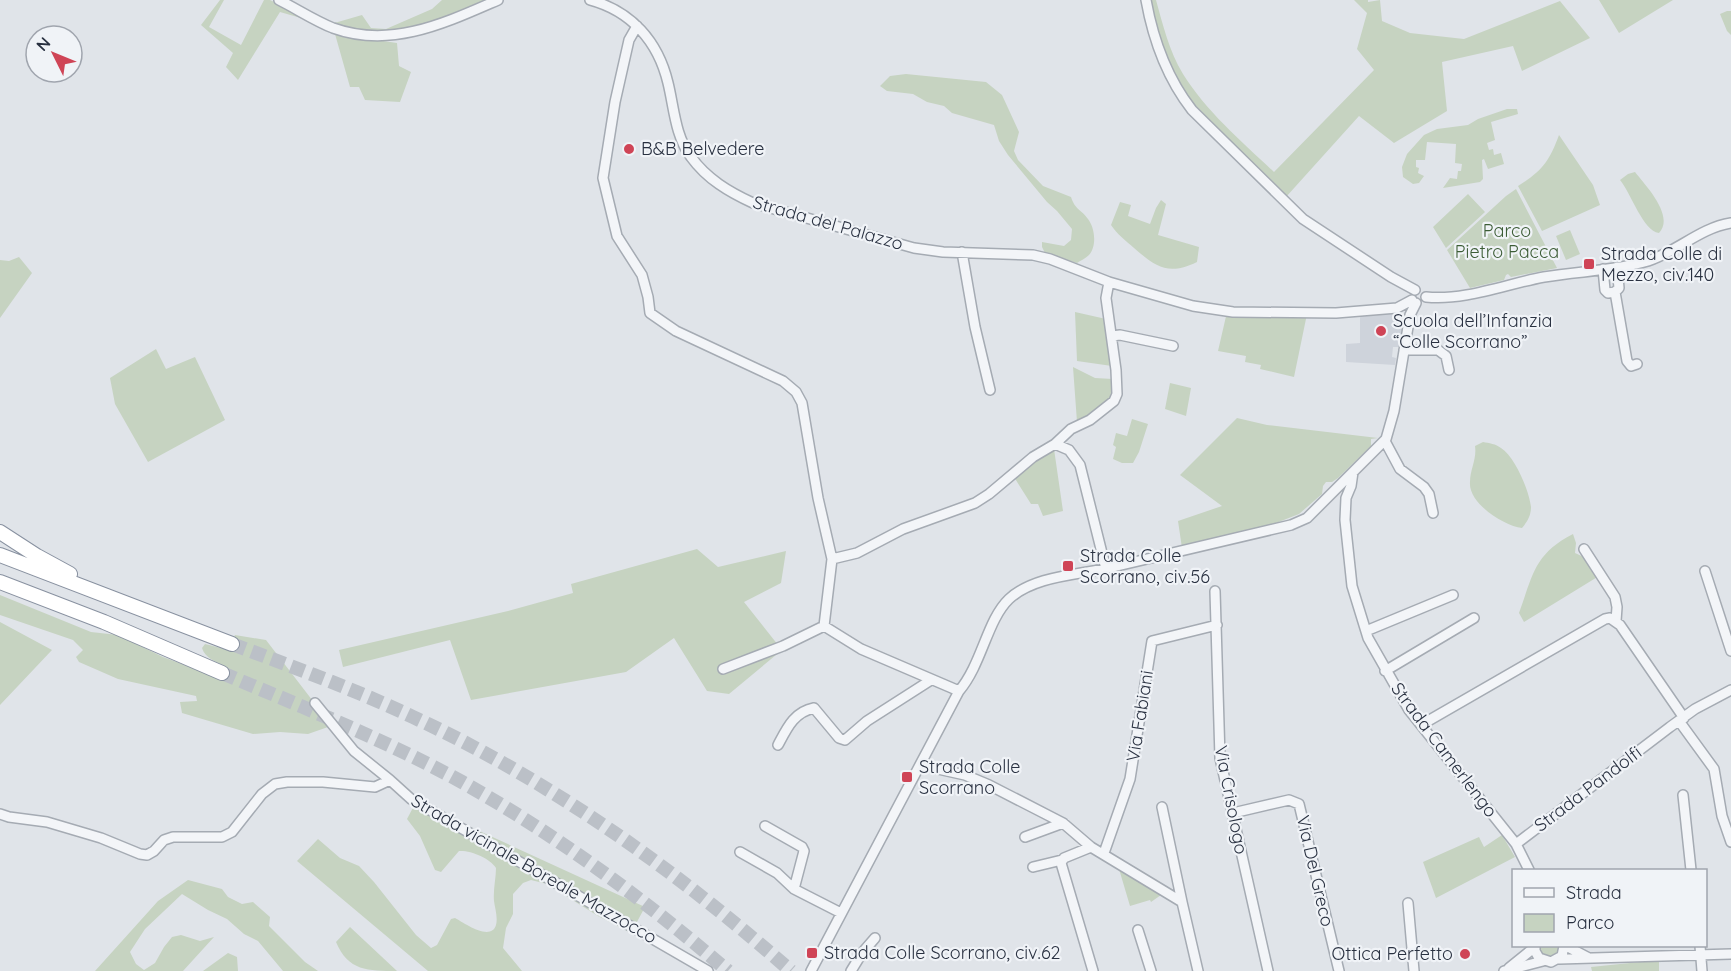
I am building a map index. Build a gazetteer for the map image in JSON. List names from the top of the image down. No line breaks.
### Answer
{"streets":{"street":["Strada del Palazzo","Via Fabiani","Strada Camerlengo","Strada Pandolfi","Via Crisologo","Strada vicinale Boreale Mazzocco","Via Del Greco"]},"crossings":[["Via Fabiani","Via Crisologo"],["Strada Camerlengo","Strada Pandolfi"],["Via Crisologo","Via Del Greco"]],"parks":["Parco Pietro Pacca"],"places":{"other":["B&B Belvedere","Scuola dell’Infanzia “Colle Scorrano”","Ottica Perfetto"],"transit":["Strada Colle di Mezzo, civ.140","Strada Colle Scorrano, civ.56","Strada Colle Scorrano","Strada Colle Scorrano, civ.62"]},"legend":["Strada","Parco"],"north":"top left"}
